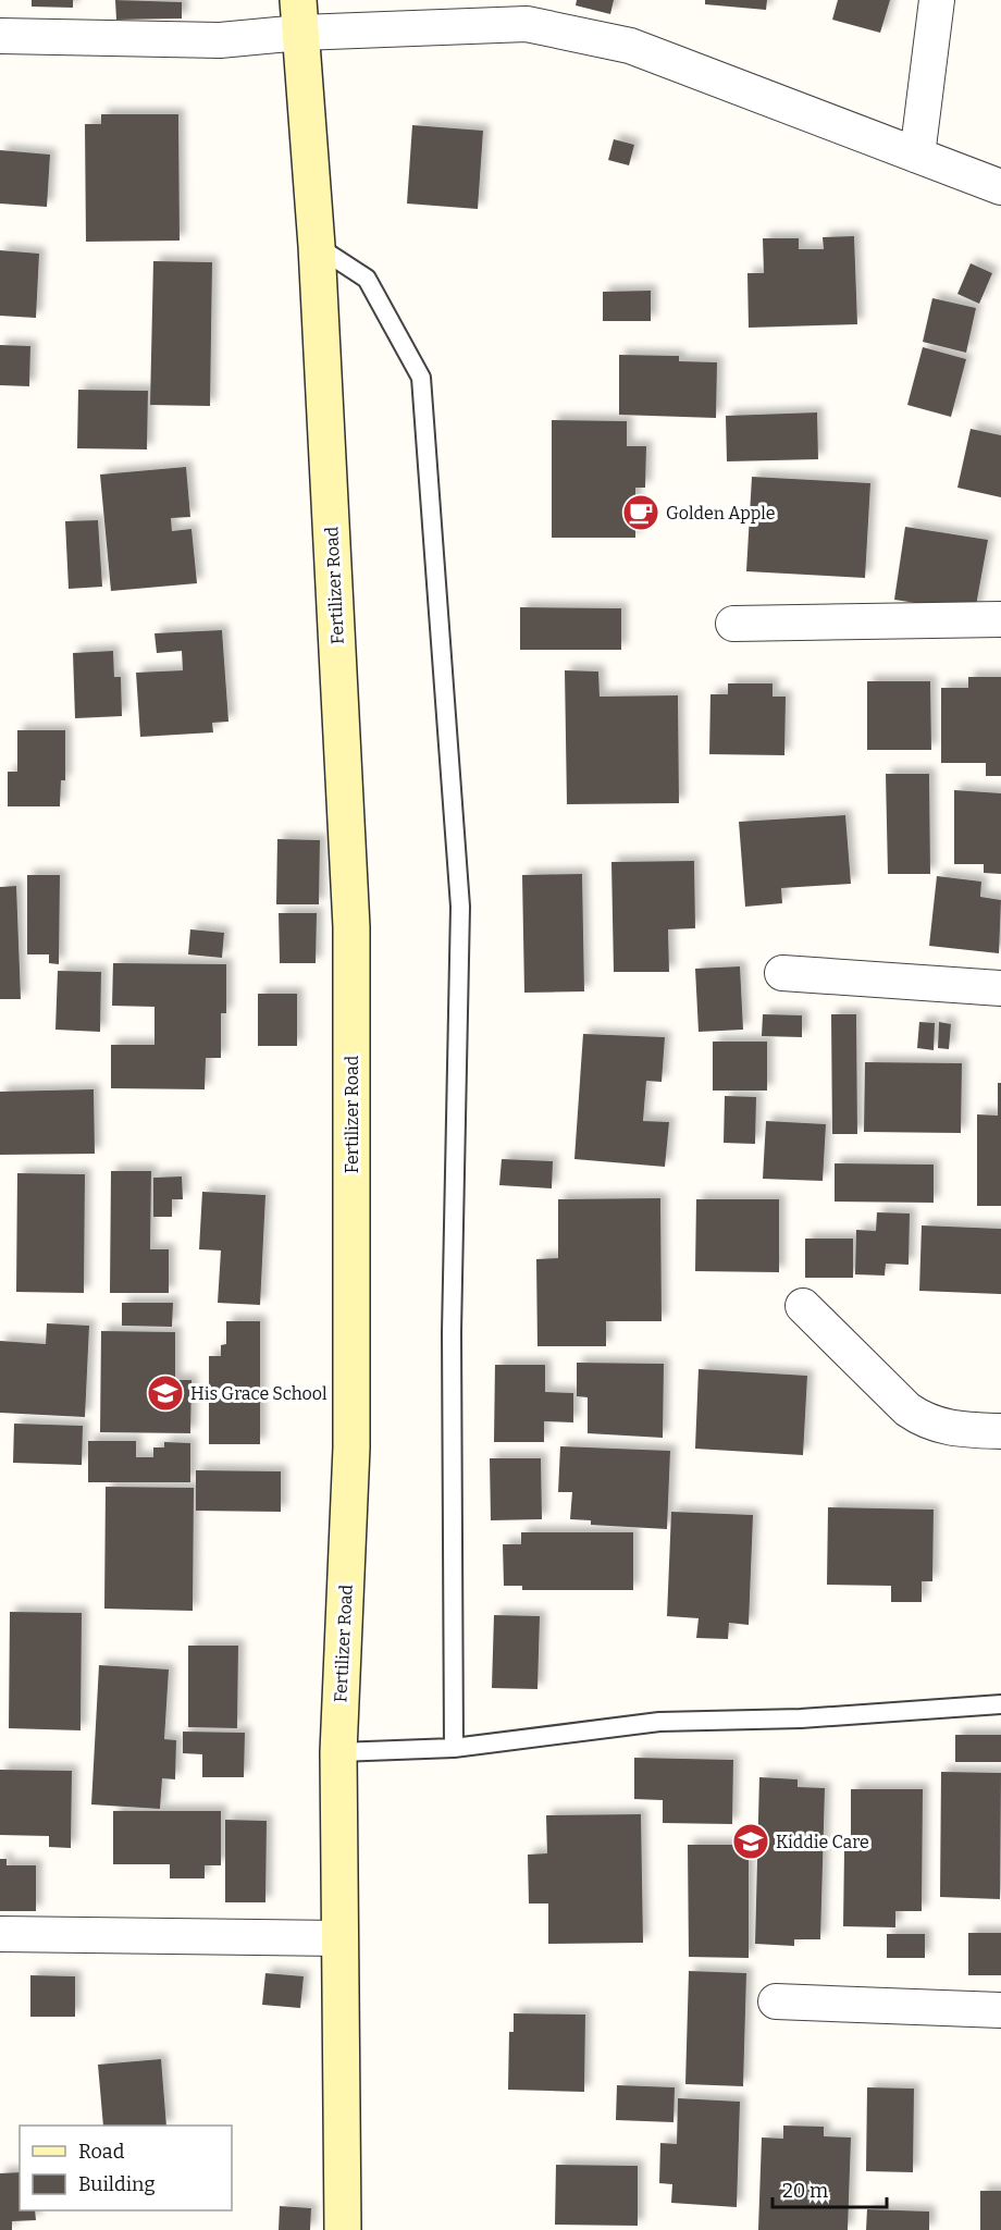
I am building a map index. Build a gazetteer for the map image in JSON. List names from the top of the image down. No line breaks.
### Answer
{"streets":{"street":["Fertilizer Road"]},"places":{"cafe":["Golden Apple"],"school or university":["His Grace School","Kiddie Care"]},"legend":["Road","Building"],"scale_bar":"20 m"}
